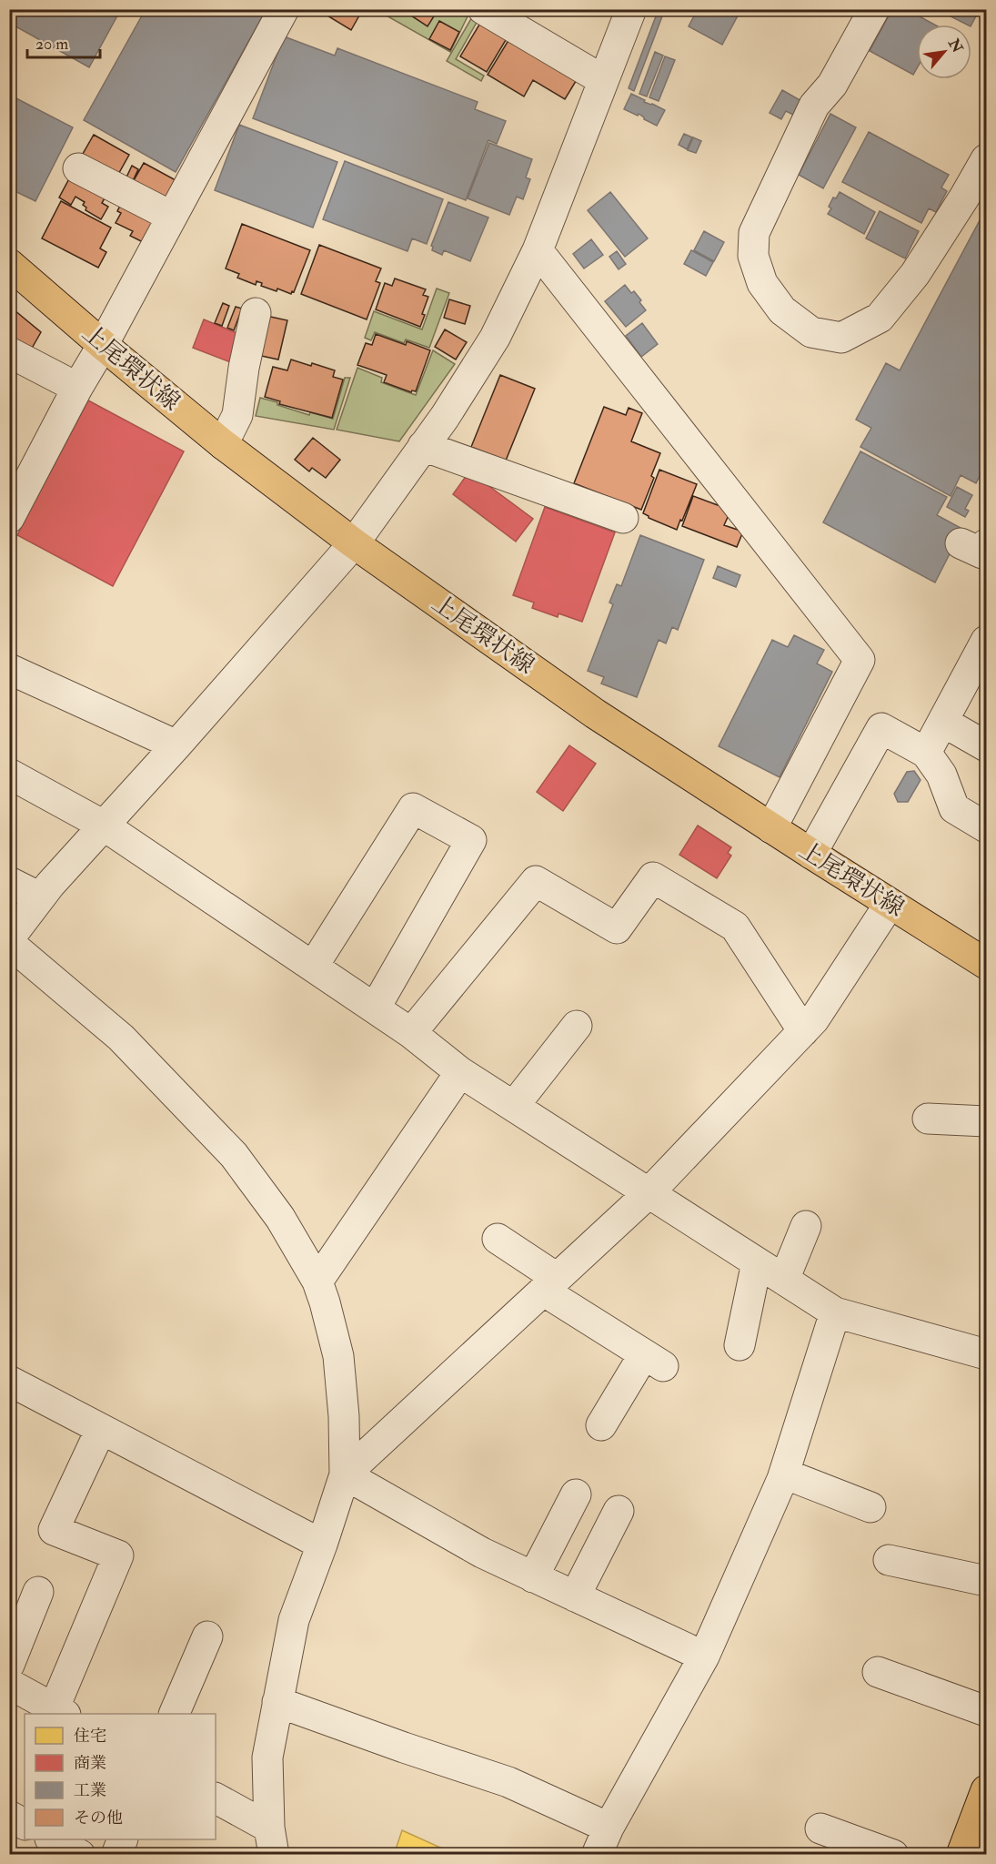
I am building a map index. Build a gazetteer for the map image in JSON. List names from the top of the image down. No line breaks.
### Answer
{"streets":{"main road":["上尾環状線"]},"legend":["住宅","商業","工業","その他"],"scale_bar":"20 m","north":"top right"}
